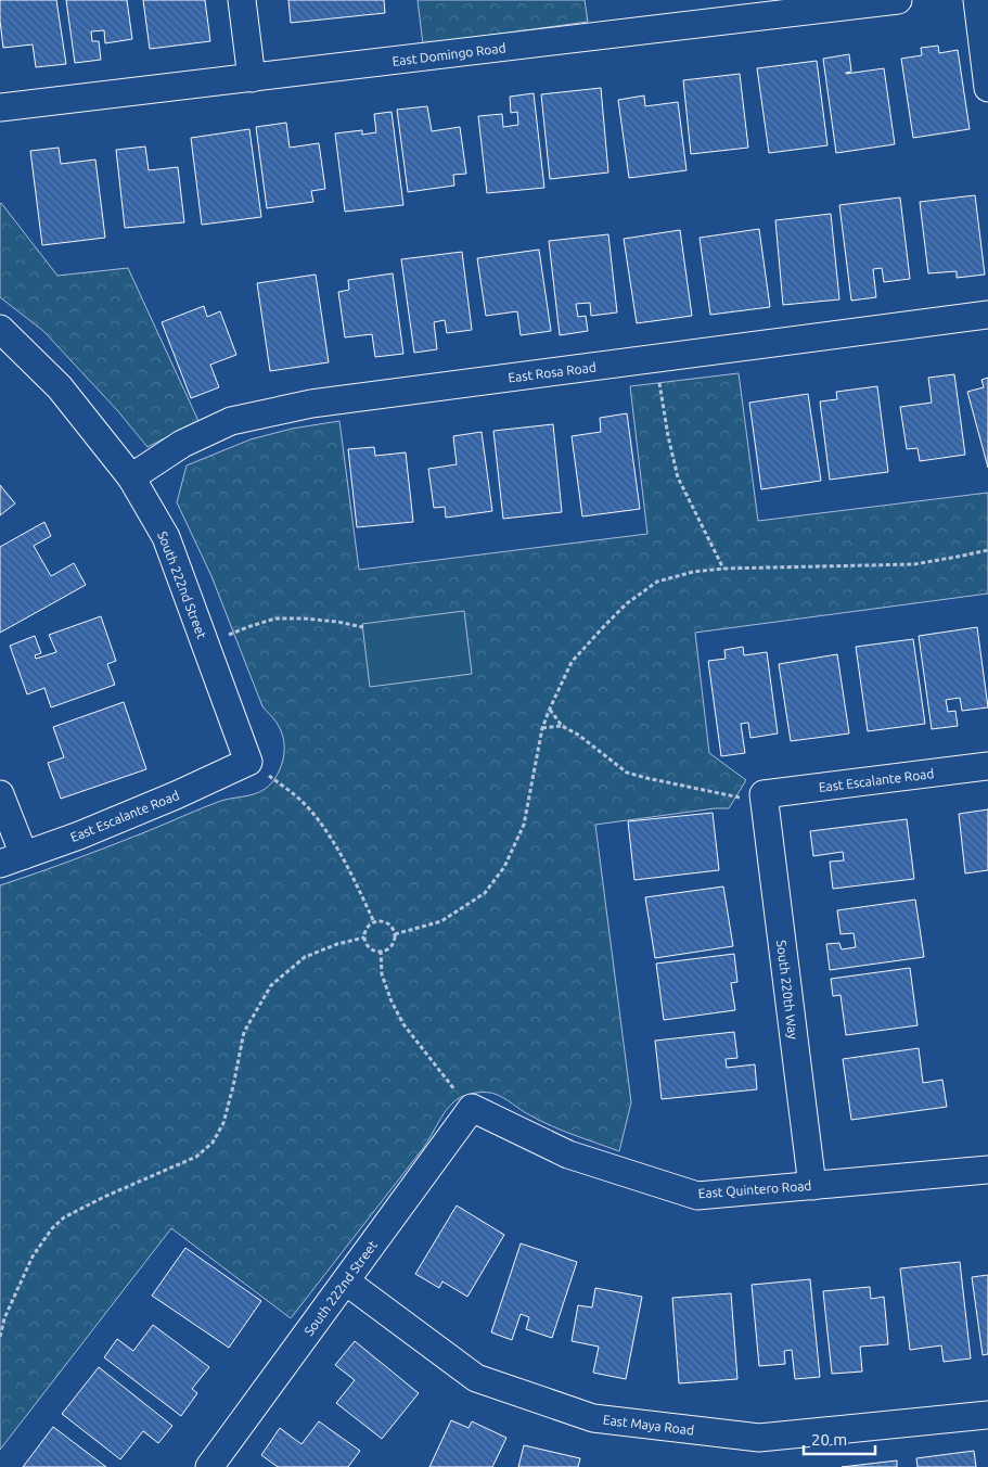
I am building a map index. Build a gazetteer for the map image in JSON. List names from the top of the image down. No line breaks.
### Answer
{"streets":{"street":["East Domingo Road","East Rosa Road","South 222nd Street","East Escalante Road","South 220th Way","East Quintero Road","East Maya Road"]},"crossings":[["East Rosa Road","South 222nd Street"],["South 222nd Street","East Escalante Road"],["South 222nd Street","East Quintero Road"],["South 222nd Street","East Maya Road"],["East Escalante Road","South 220th Way"],["South 220th Way","East Quintero Road"]],"scale_bar":"20 m"}
